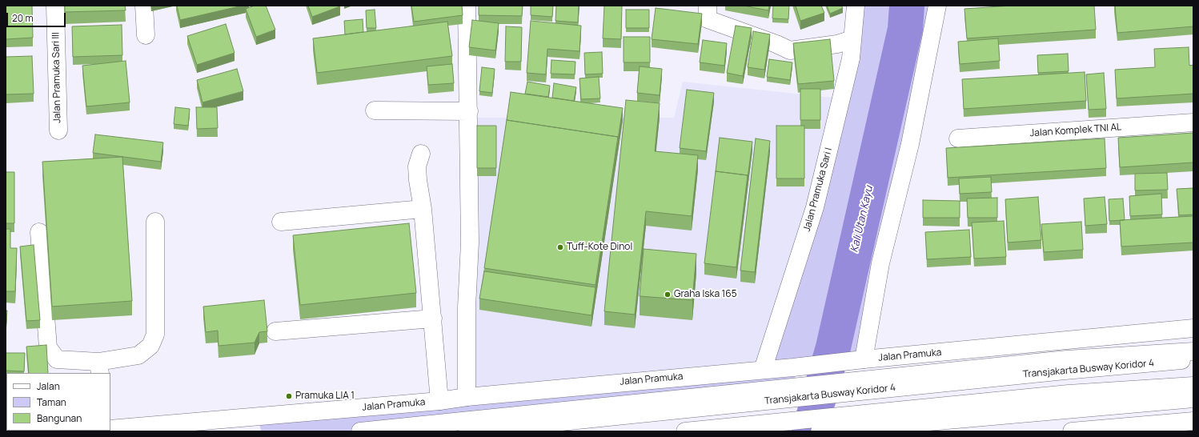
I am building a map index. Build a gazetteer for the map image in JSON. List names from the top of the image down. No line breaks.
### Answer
{"streets":{"main road":["Jalan Pramuka Sari III","Jalan Komplek TNI AL","Jalan Pramuka Sari I","Jalan Pramuka","Transjakarta Busway Koridor 4"]},"crossings":[["Jalan Pramuka Sari I","Jalan Pramuka"],["Jalan Pramuka","Transjakarta Busway Koridor 4"]],"water":["Kali Utan Kayu"],"places":["Tuff-Kote Dinol","Graha Iska 165","Pramuka LIA 1"],"legend":["Jalan","Taman","Bangunan"],"scale_bar":"20 m"}
